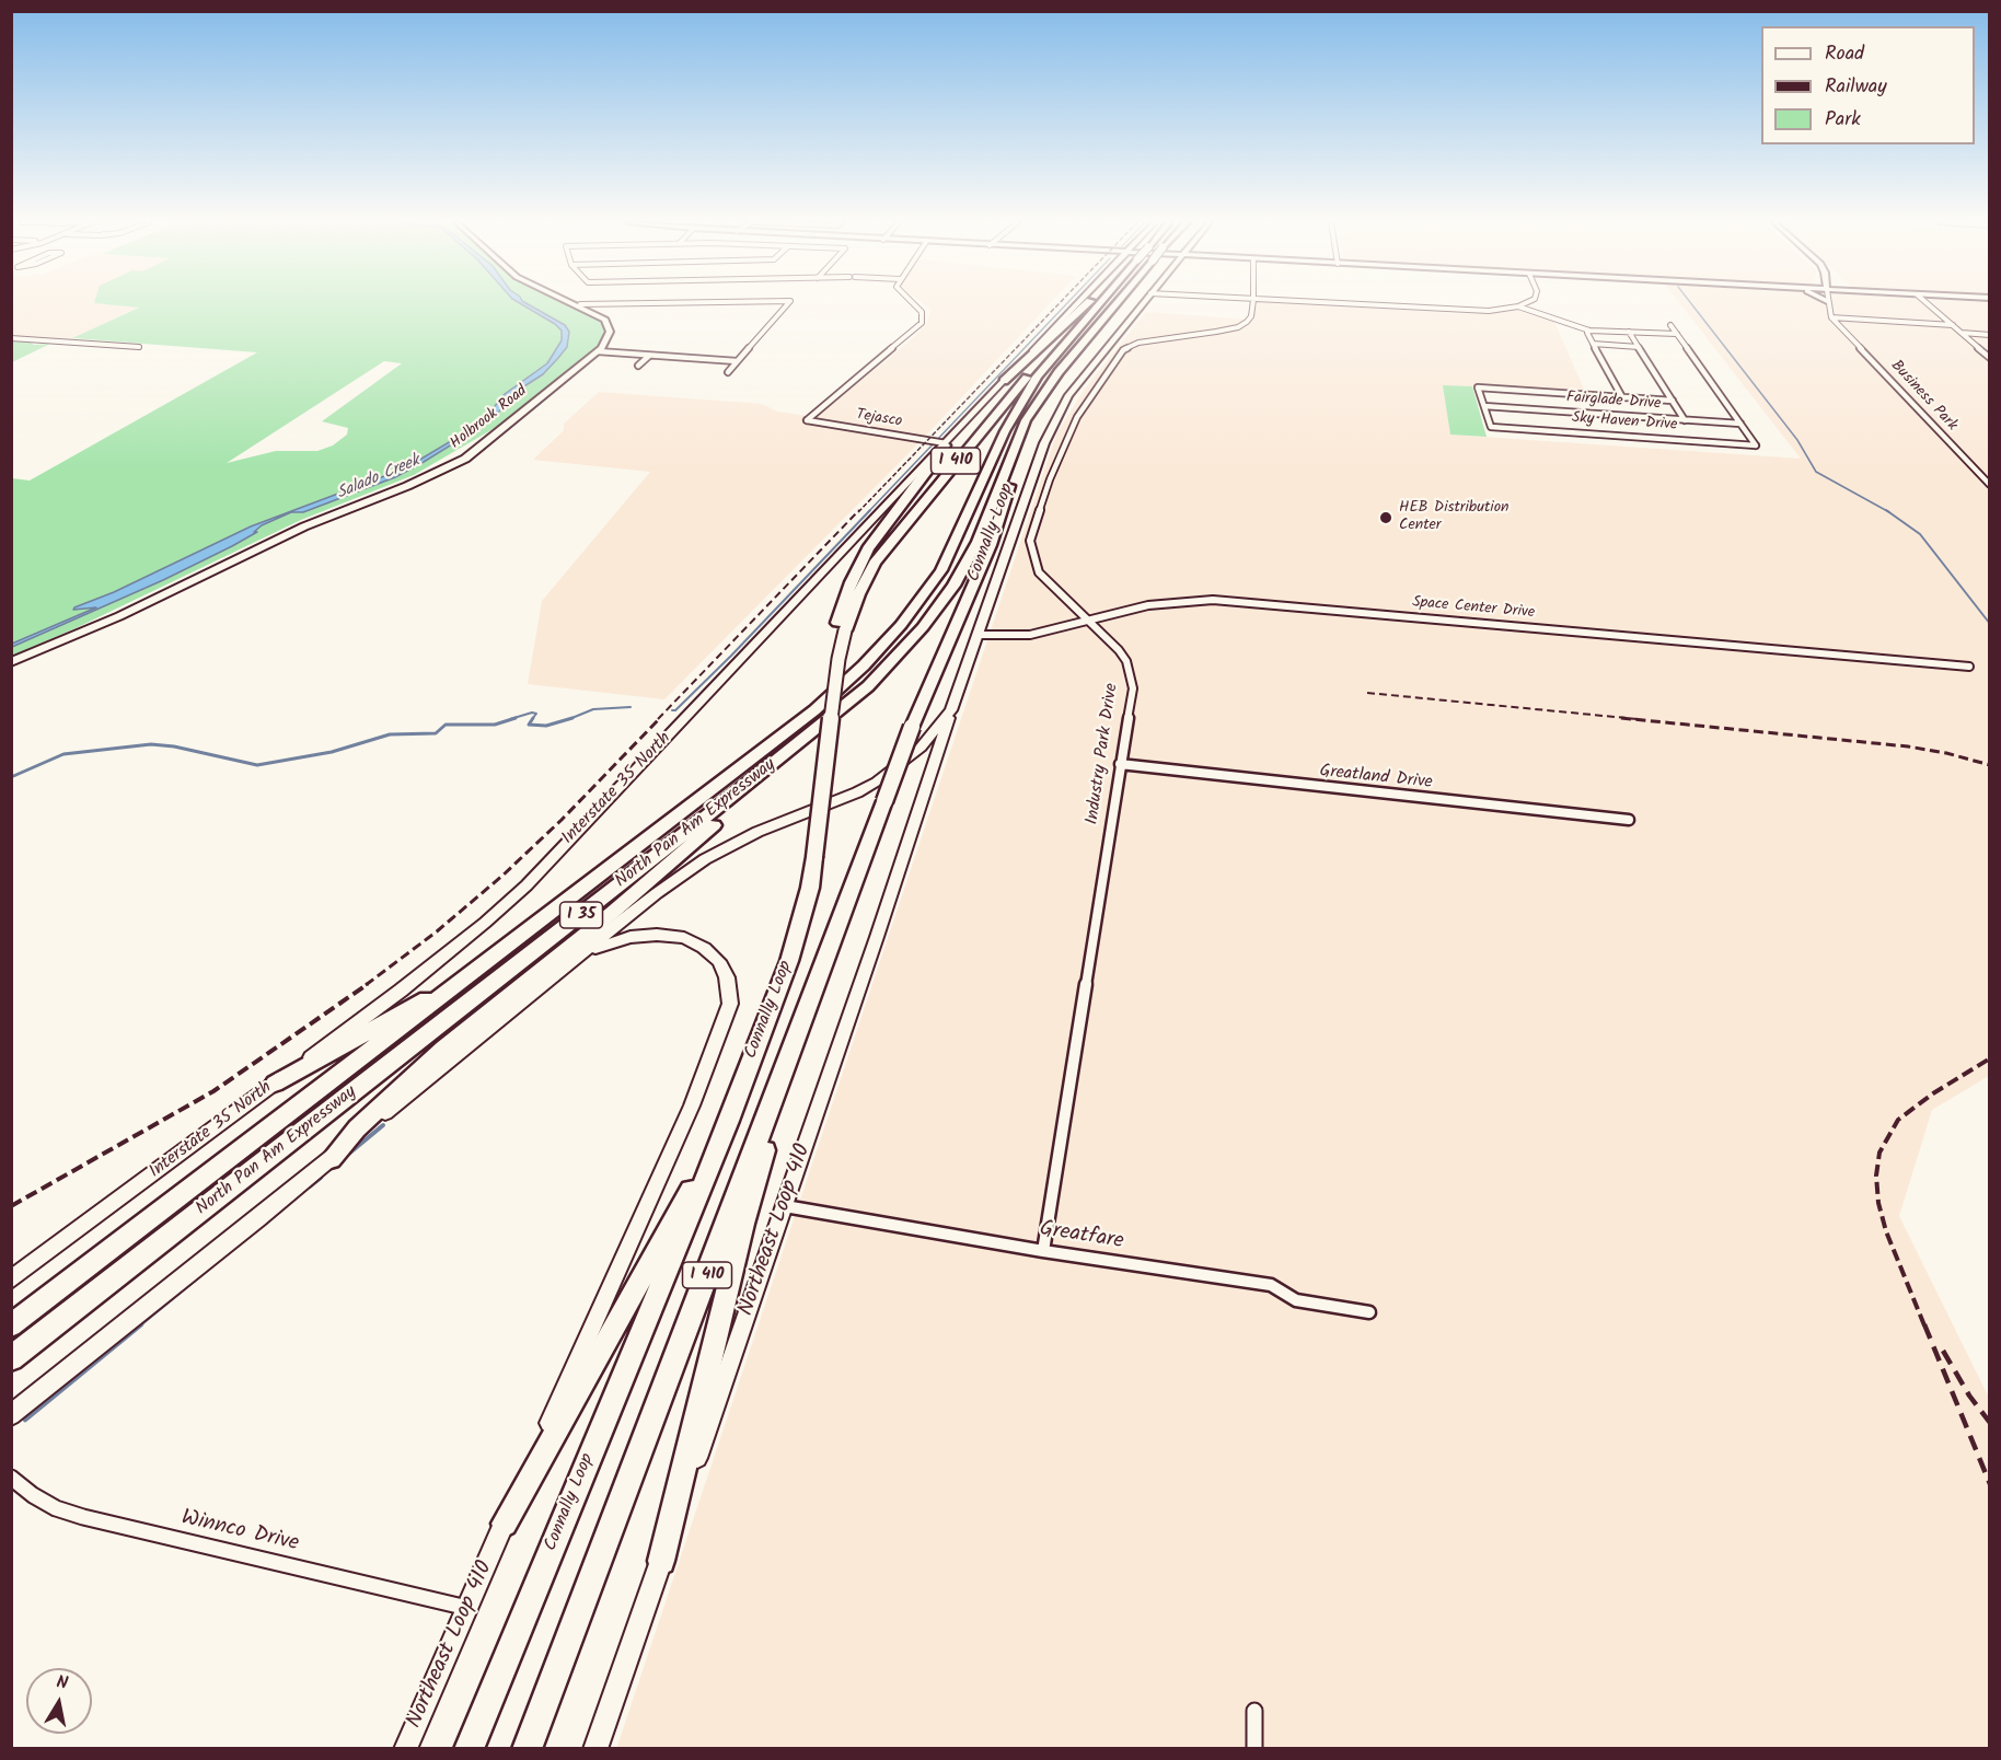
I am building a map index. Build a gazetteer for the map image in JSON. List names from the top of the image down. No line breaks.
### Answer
{"streets":{"highway":["I 410","Connally Loop","North Pan Am Expressway","I 35"],"main road":["Holbrook Road","Interstate 35 North","Northeast Loop 410"],"street":["Business Park","Fairglade Drive","Tejasco","Sky Haven Drive","Space Center Drive","Industry Park Drive","Greatland Drive","Greatfare","Winnco Drive"]},"crossings":[["Fairglade Drive","Sky Haven Drive"],["Tejasco","Interstate 35 North"],["Connally Loop","North Pan Am Expressway"],["Space Center Drive","Industry Park Drive"],["Industry Park Drive","Greatland Drive"],["Industry Park Drive","Greatfare"],["Northeast Loop 410","Greatfare"],["Northeast Loop 410","Winnco Drive"]],"water":["Salado Creek"],"places":["HEB Distribution Center"],"legend":["Road","Railway","Park"],"north":"top"}
